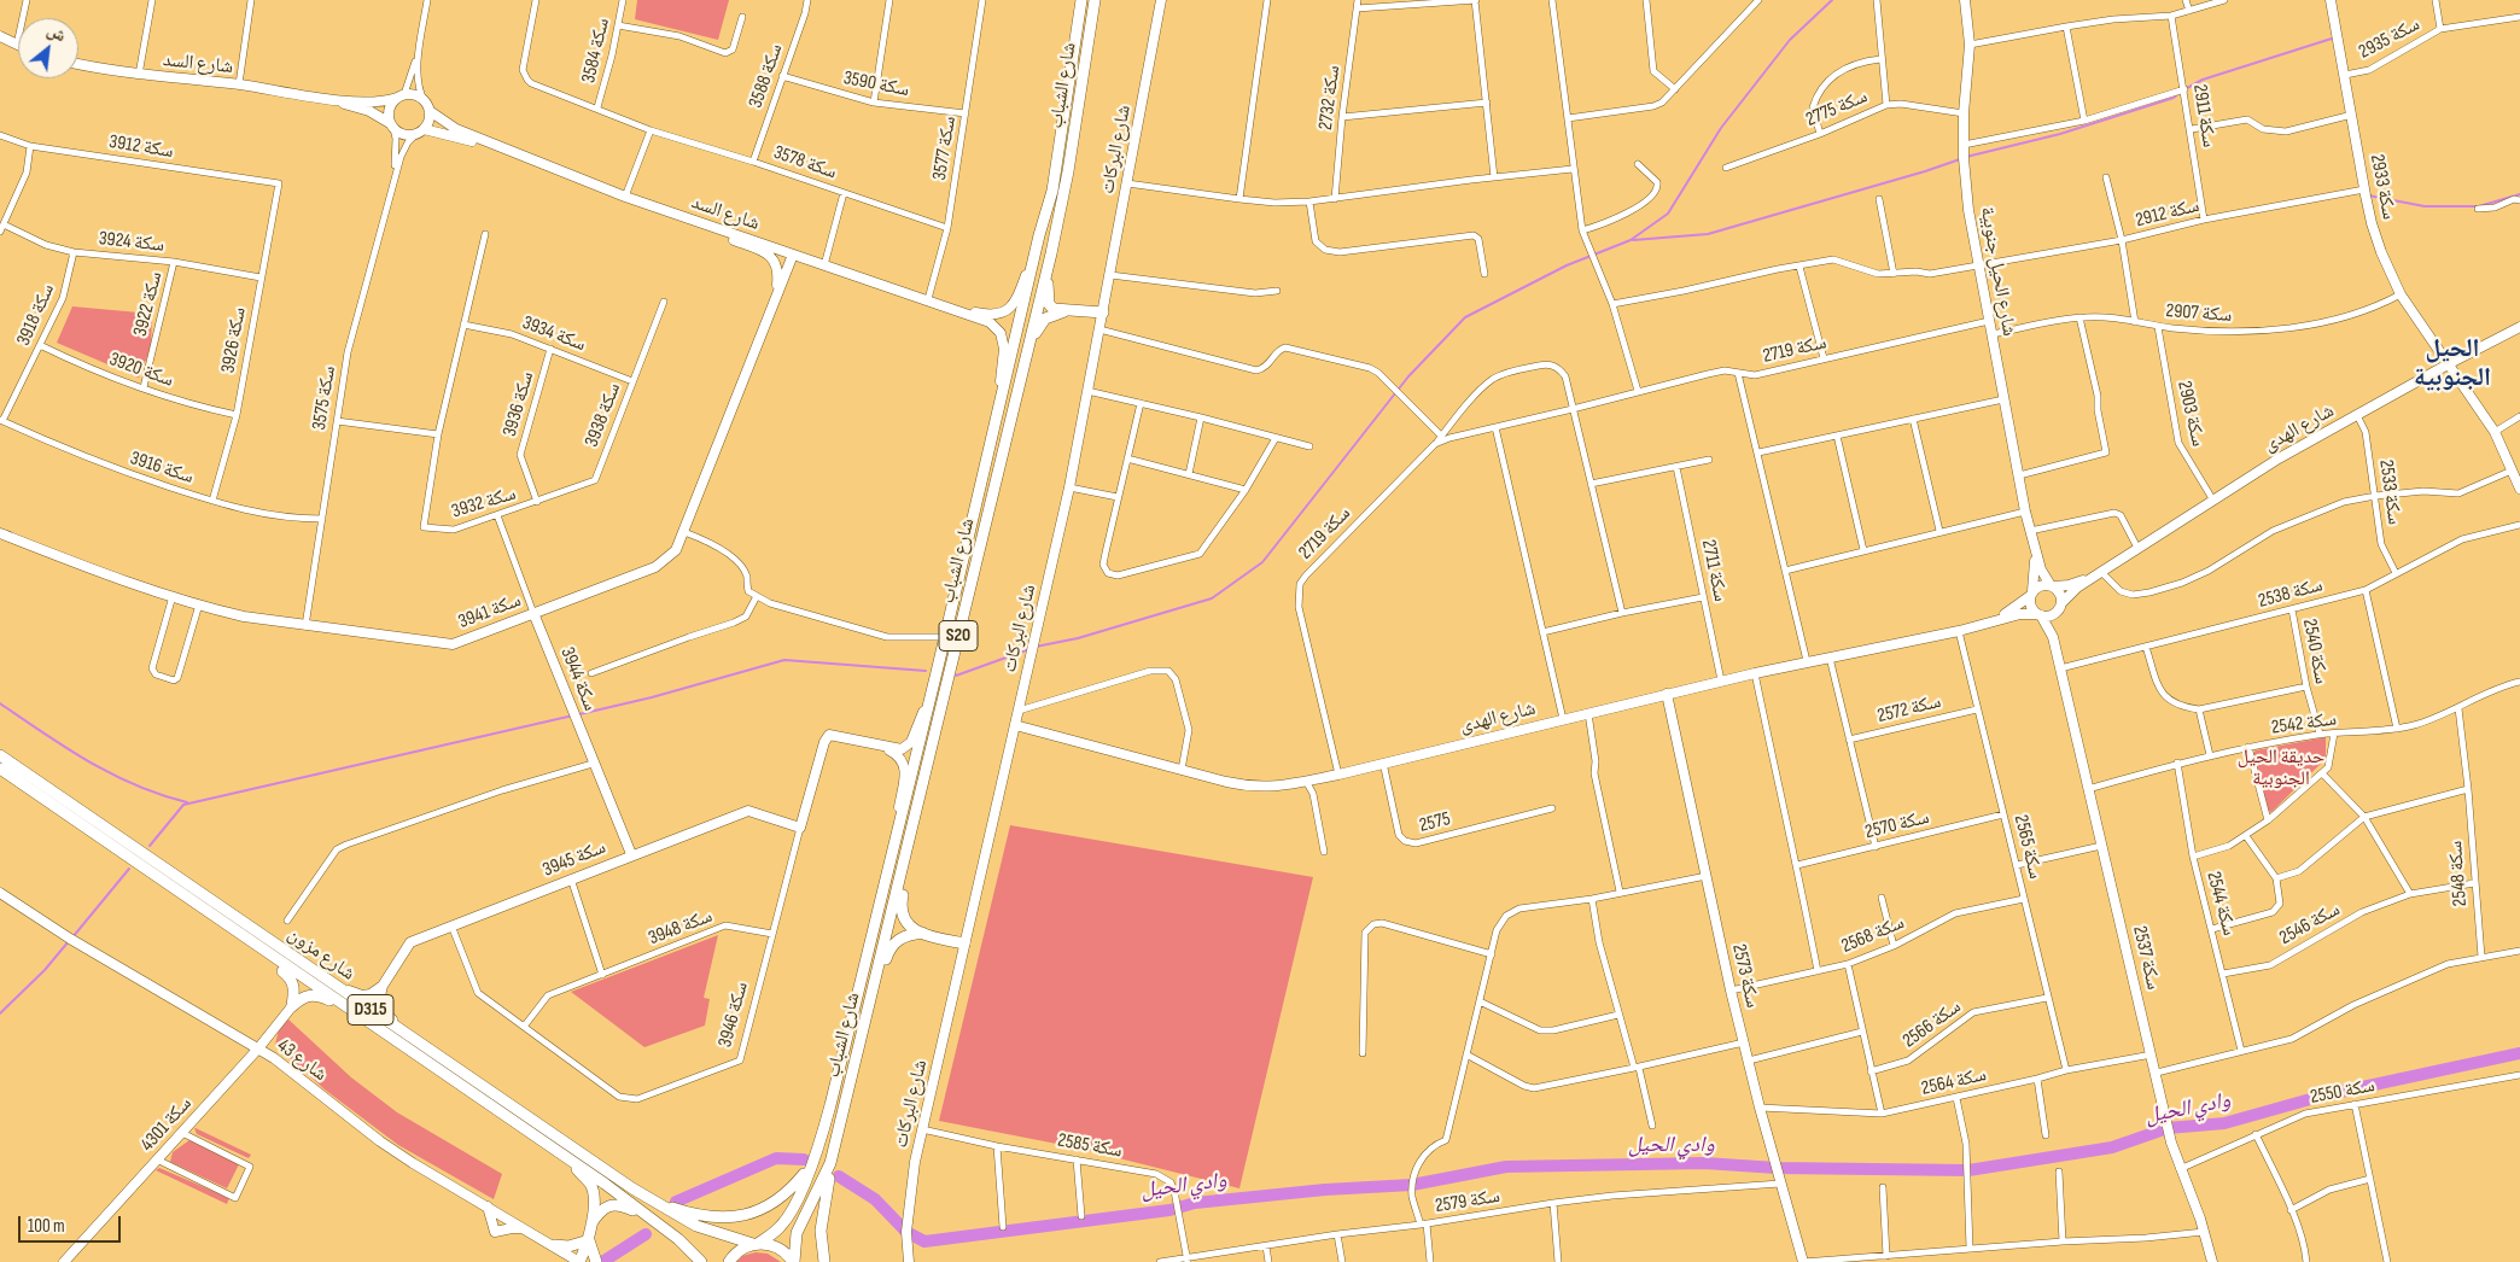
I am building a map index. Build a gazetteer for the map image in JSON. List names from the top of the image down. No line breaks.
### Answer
{"streets":{"main road":["شارع الشباب","S20","شارع مزون","D315"],"street":["سكة 2935","سكة 3584","شارع السد","سكة 3588","سكة 3590","سكة 2732","سكة 2775","سكة 2911","سكة 3912","سكة 3577","شارع البركات","سكة 3578","سكة 2933","سكة 2912","سكة 3924","شارع الحيل جنوبية","سكة 3922","سكة 2907","سكة 3918","سكة 3934","سكة 3926","سكة 2719","سكة 3920","سكة 3575","سكة 3936","سكة 2903","سكة 3938","شارع الهدى","سكة 3916","سكة 2533","سكة 3932","سكة 2711","سكة 2538","سكة 3941","سكة 2540","سكة 3944","سكة 2572","سكة 2542","2575","سكة 2570","سكة 2565","سكة 3945","سكة 2548","سكة 2544","سكة 2546","سكة 3948","سكة 2568","سكة 2537","سكة 2573","سكة 3946","سكة 2566","شارع 43","سكة 2564","سكة 2550","سكة 4301","سكة 2585","سكة 2579"]},"crossings":[["سكة 2935","سكة 2933"],["سكة 3584","سكة 3578"],["شارع السد","سكة 3577"],["شارع السد","سكة 3575"],["شارع السد","سكة 3941"],["سكة 3588","سكة 3590"],["سكة 3588","سكة 3578"],["سكة 3590","سكة 3577"],["شارع الشباب","S20"],["شارع الشباب","شارع مزون"],["شارع الشباب","سكة 3946"],["سكة 2775","شارع الحيل جنوبية"],["سكة 2911","سكة 2912"],["سكة 3912","سكة 3926"],["سكة 3577","سكة 3578"],["شارع البركات","شارع الهدى"],["شارع البركات","سكة 2585"],["سكة 2933","سكة 2912"],["سكة 2933","سكة 2907"],["سكة 2933","شارع الهدى"],["سكة 2912","شارع الحيل جنوبية"],["سكة 3924","سكة 3922"],["سكة 3924","سكة 3918"],["سكة 3924","سكة 3926"],["شارع الحيل جنوبية","سكة 2907"],["شارع الحيل جنوبية","سكة 2719"],["سكة 3922","سكة 3920"],["سكة 2907","سكة 2903"],["سكة 3918","سكة 3920"],["سكة 3918","سكة 3916"],["سكة 3934","سكة 3936"],["سكة 3934","سكة 3938"],["سكة 3934","سكة 3932"],["سكة 3926","سكة 3920"],["سكة 3926","سكة 3916"],["سكة 2719","شارع الهدى"],["سكة 3575","سكة 3916"],["سكة 3575","سكة 3941"],["سكة 3936","سكة 3938"],["سكة 3936","سكة 3932"],["سكة 2903","شارع الهدى"],["سكة 3938","سكة 3932"],["شارع الهدى","سكة 2533"],["شارع الهدى","سكة 2711"],["شارع الهدى","2575"],["شارع الهدى","سكة 2565"],["شارع الهدى","سكة 2537"],["شارع الهدى","سكة 2573"],["سكة 2533","سكة 2538"],["سكة 3932","سكة 3944"],["سكة 2538","سكة 2540"],["سكة 2538","سكة 2537"],["سكة 3941","سكة 3944"],["S20","شارع مزون"],["سكة 2540","سكة 2542"],["سكة 3944","سكة 3945"],["سكة 2572","سكة 2565"],["سكة 2542","سكة 2548"],["سكة 2542","سكة 2544"],["سكة 2542","سكة 2537"],["سكة 2570","سكة 2565"],["سكة 2565","سكة 2568"],["سكة 2565","سكة 2566"],["سكة 2565","سكة 2564"],["سكة 3945","سكة 3946"],["سكة 2548","سكة 2546"],["سكة 2544","سكة 2546"],["سكة 3948","سكة 3946"],["سكة 2568","سكة 2573"],["سكة 2537","سكة 2564"],["سكة 2537","سكة 2550"],["سكة 2573","سكة 2564"],["سكة 2573","سكة 2579"],["شارع 43","سكة 4301"],["سكة 2585","سكة 2579"]],"districts":["الحيل الجنوبية"],"water":["وادي الحيل"],"parks":["حديقة الحيل الجنوبية"],"scale_bar":"100 m","north":"top right"}
